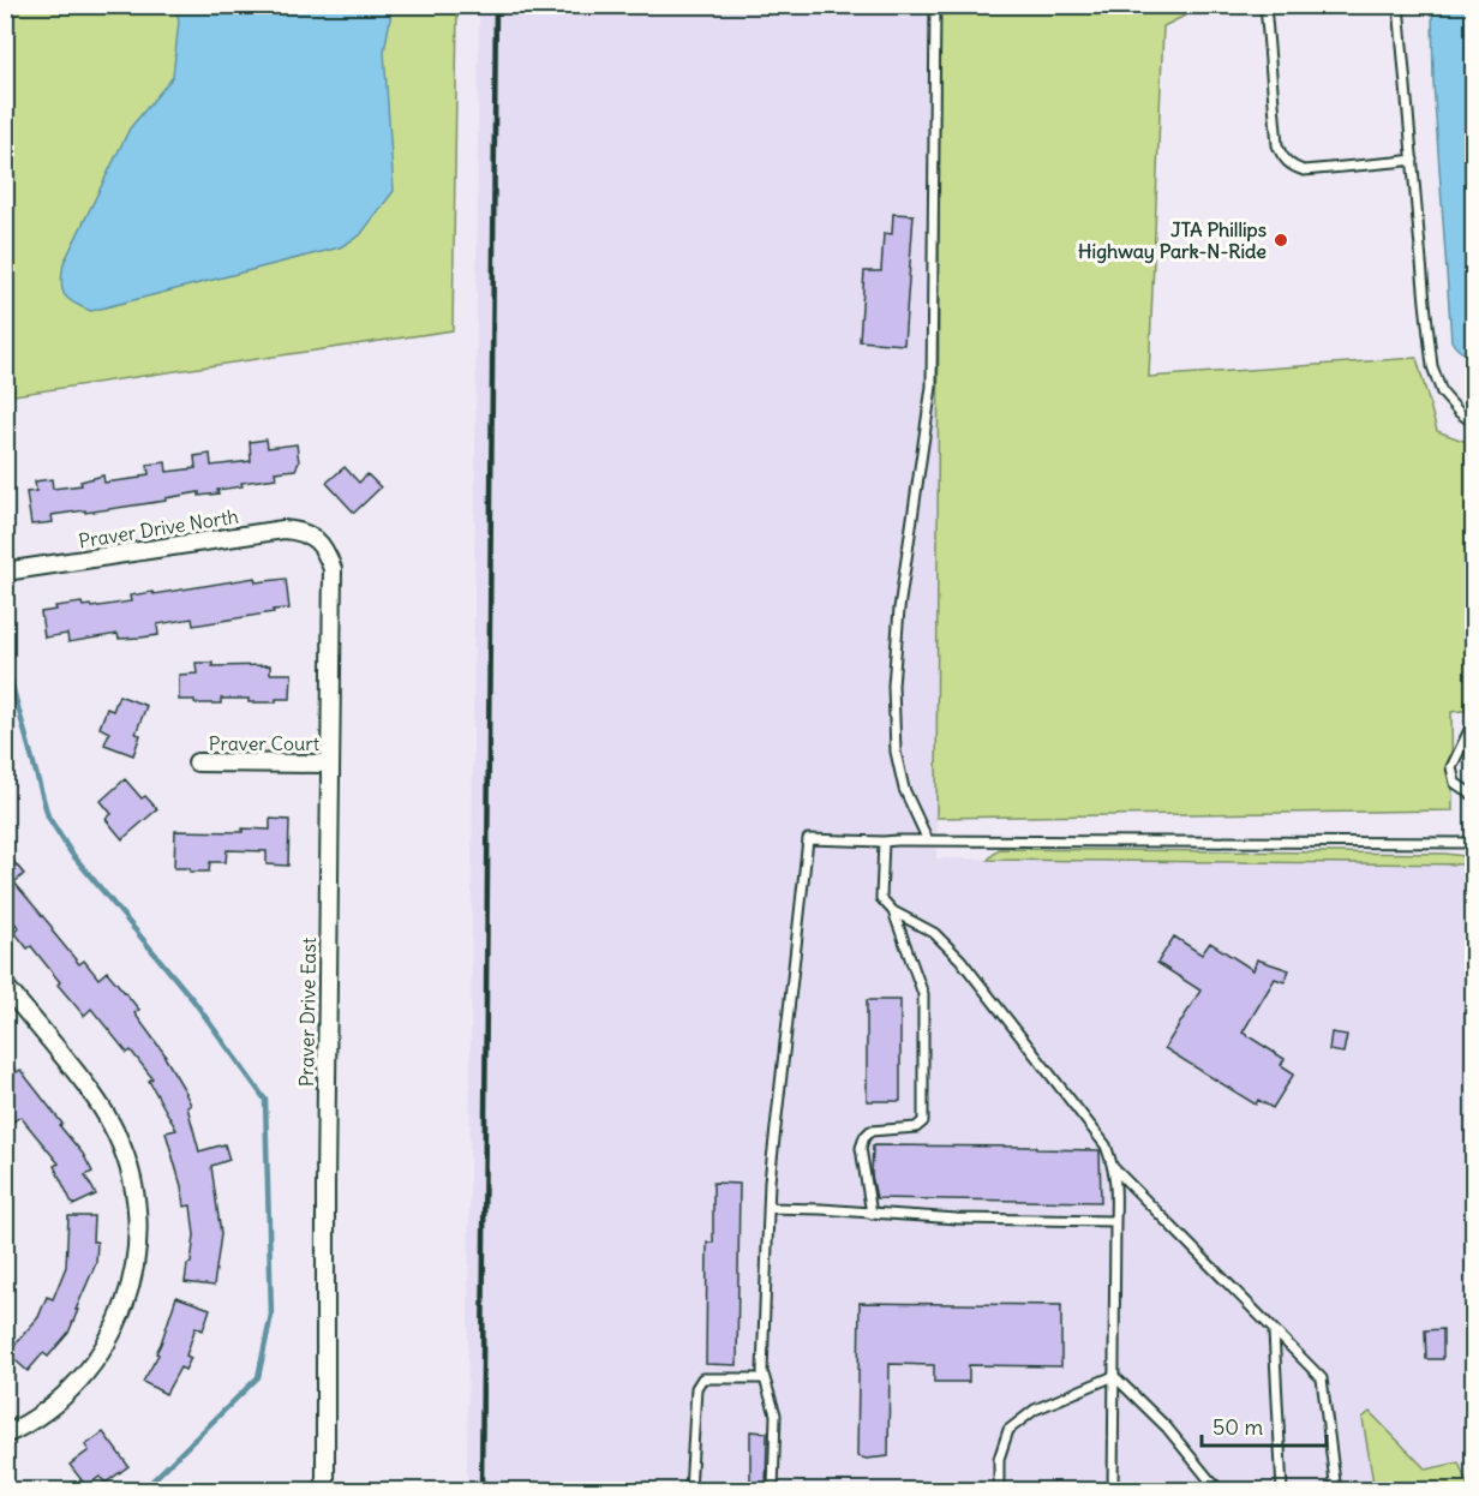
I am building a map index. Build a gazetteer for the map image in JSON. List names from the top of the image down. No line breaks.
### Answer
{"streets":{"street":["Praver Drive North","Praver Court","Praver Drive East"]},"crossings":[["Praver Drive North","Praver Drive East"],["Praver Court","Praver Drive East"]],"places":["JTA Phillips Highway Park-N-Ride"],"scale_bar":"50 m"}
